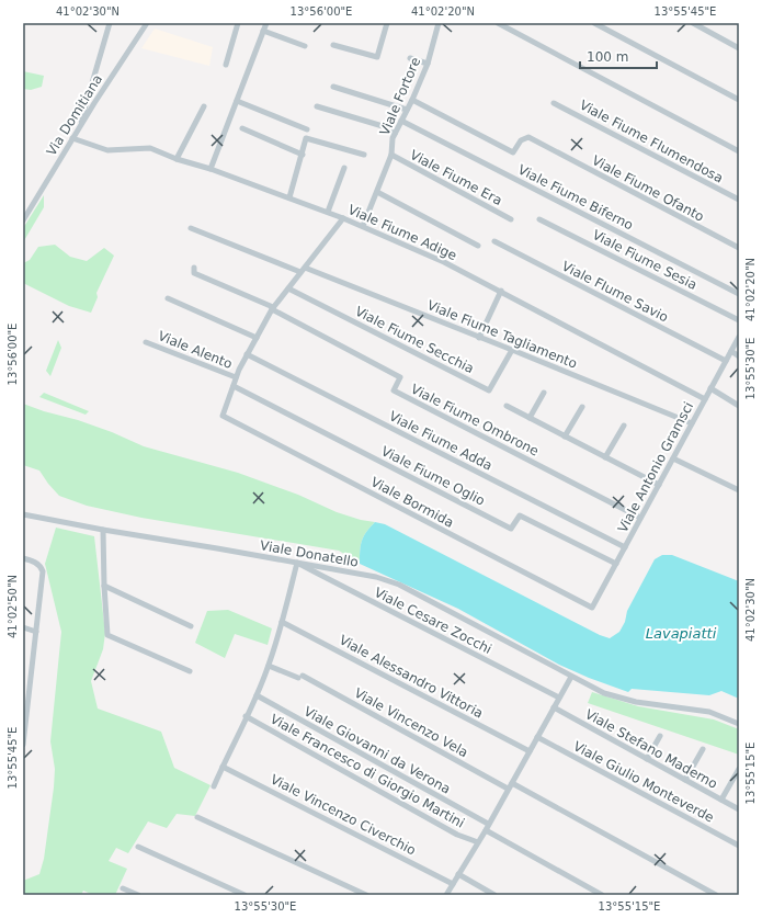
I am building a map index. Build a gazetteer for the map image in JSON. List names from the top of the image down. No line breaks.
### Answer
{"streets":{"street":["Viale Fortore","Via Domitiana","Viale Fiume Flumendosa","Viale Fiume Era","Viale Fiume Ofanto","Viale Fiume Biferno","Viale Fiume Adige","Viale Fiume Sesia","Viale FIume Savio","Viale Fiume Tagliamento","Viale Fiume Secchia","Viale Alento","Viale Fiume Ombrone","Viale Fiume Adda","Viale Antonio Gramsci","Viale Fiume Oglio","Viale Bormida","Viale Donatello","Viale Cesare Zocchi","Viale Alessandro Vittoria","Viale Vincenzo Vela","Viale Stefano Maderno","Viale Giovanni da Verona","Viale Francesco di Giorgio Martini","Viale Giulio Monteverde","Viale Vincenzo Civerchio"]},"crossings":[["Viale Fortore","Viale Fiume Era"],["Viale Fortore","Viale Fiume Ofanto"],["Viale Fortore","Viale Fiume Biferno"],["Viale Fortore","Viale Fiume Adige"],["Via Domitiana","Viale Fiume Adige"],["Viale Fiume Adige","Viale Antonio Gramsci"],["Viale FIume Savio","Viale Antonio Gramsci"],["Viale Fiume Tagliamento","Viale Fiume Secchia"],["Viale Fiume Tagliamento","Viale Antonio Gramsci"],["Viale Fiume Ombrone","Viale Antonio Gramsci"],["Viale Fiume Adda","Viale Antonio Gramsci"],["Viale Antonio Gramsci","Viale Fiume Oglio"],["Viale Antonio Gramsci","Viale Bormida"],["Viale Fiume Oglio","Viale Bormida"],["Viale Donatello","Viale Cesare Zocchi"]],"water":["Lavapiatti"],"scale_bar":"100 m","coordinates":["41°02'30\"N","13°56'00\"E","41°02'20\"N","13°55'45\"E","13°55'30\"E","41°02'50\"N","13°55'15\"E"]}
